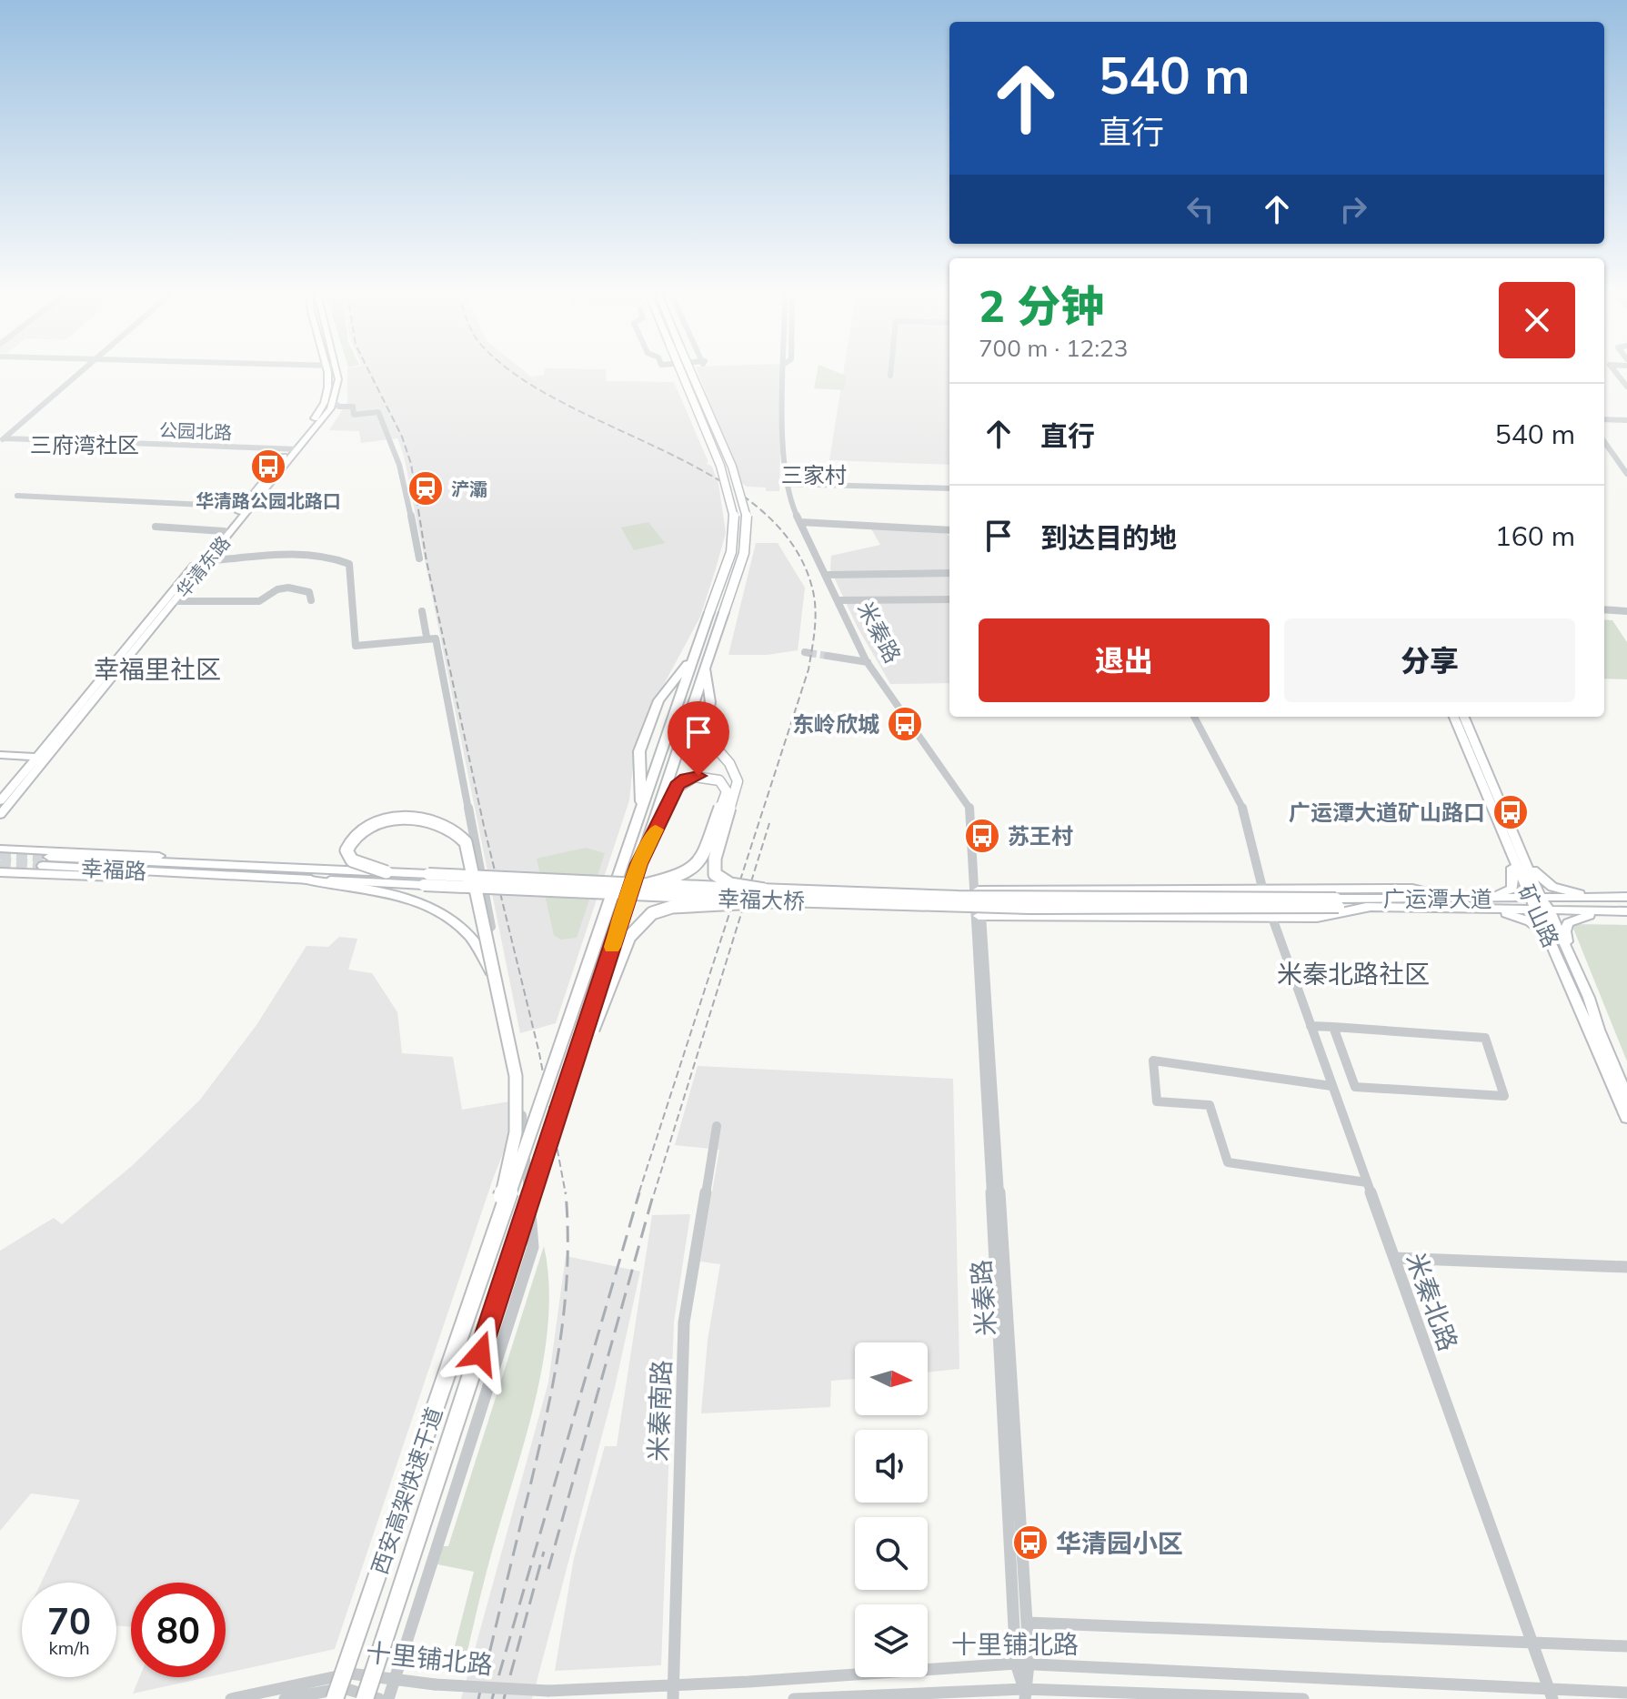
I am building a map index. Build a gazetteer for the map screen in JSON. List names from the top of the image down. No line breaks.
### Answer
{"streets":{"highway":["西安高架快速干道"],"main road":["华清东路","幸福路","广运潭大道","幸福大桥","矿山路"],"street":["公园北路","米秦路","米秦北路","米秦南路","十里铺北路"]},"crossings":[["公园北路","华清东路"],["米秦路","十里铺北路"],["幸福路","幸福大桥"],["广运潭大道","幸福大桥"],["广运潭大道","矿山路"],["米秦北路","十里铺北路"],["米秦南路","十里铺北路"]],"districts":["三府湾社区","三家村","幸福里社区","米秦北路社区"],"places":{"bus stop":["华清路公园北路口","东岭欣城","广运潭大道矿山路口","苏王村","华清园小区"],"station":["浐灞"]},"north":"right","page":{"turn":["540 m","直行"],"heading":["2 分钟","700 m · 12:23"],"list":[{"name":"直行","value":"540 m"},{"name":"到达目的地","value":"160 m"}],"buttons":["退出","分享"],"speed":"70 km/h","limit":"80"}}
